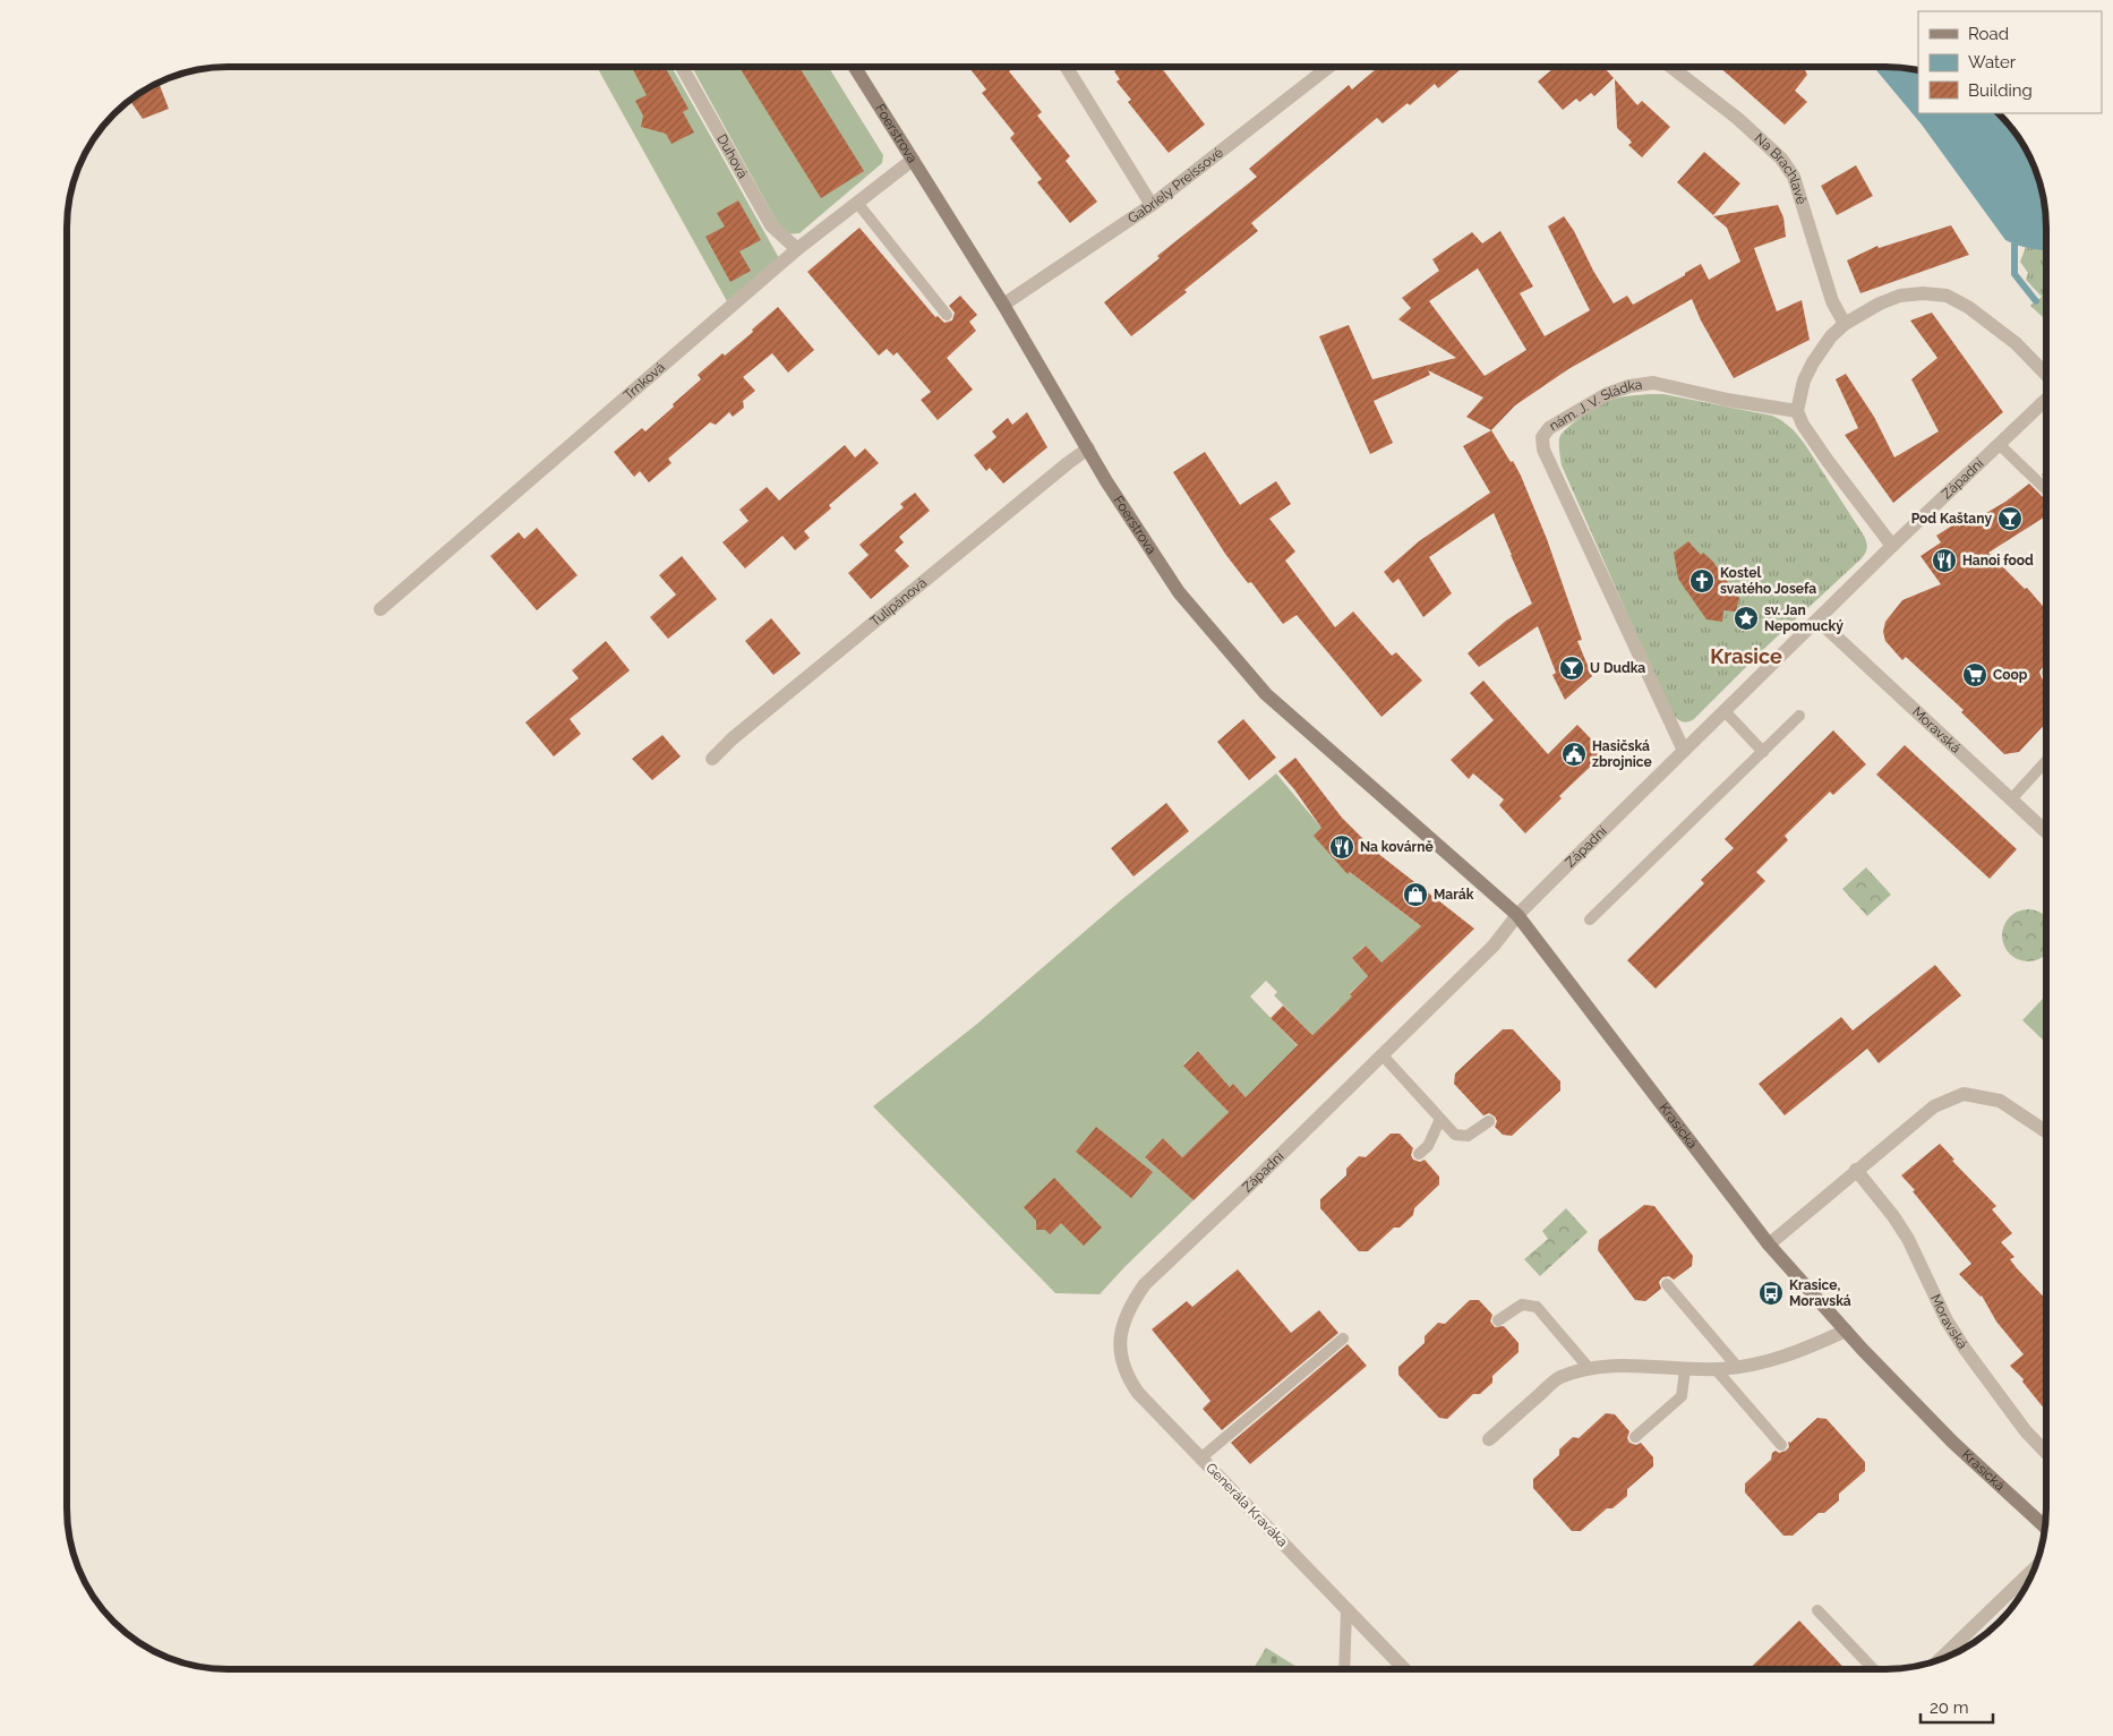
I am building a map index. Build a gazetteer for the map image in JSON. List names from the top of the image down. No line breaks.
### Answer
{"streets":{"street":["Foerstrova","Duhová","Na Brachlavě","Gabriely Preissové","Trnková","nám. J. V. Sládka","Západní","Tulipánová","Moravská","Krasická","Generála Kraváka"]},"crossings":[["Foerstrova","Gabriely Preissové"],["Foerstrova","Trnková"],["Foerstrova","Západní"],["Foerstrova","Tulipánová"],["Foerstrova","Krasická"],["Duhová","Trnková"],["nám. J. V. Sládka","Západní"],["Západní","Moravská"],["Západní","Krasická"],["Západní","Generála Kraváka"]],"districts":["Krasice"],"places":{"bar":["Pod Kaštany","U Dudka"],"restaurant":["Hanoi food","Na kovárně"],"church":["Kostel svatého Josefa"],"place":["sv. Jan Nepomucký"],"supermarket":["Coop"],"public building":["Hasičská zbrojnice"],"shop":["Marák"],"bus stop":["Krasice, Moravská"]},"legend":["Road","Water","Building"],"scale_bar":"20 m"}
